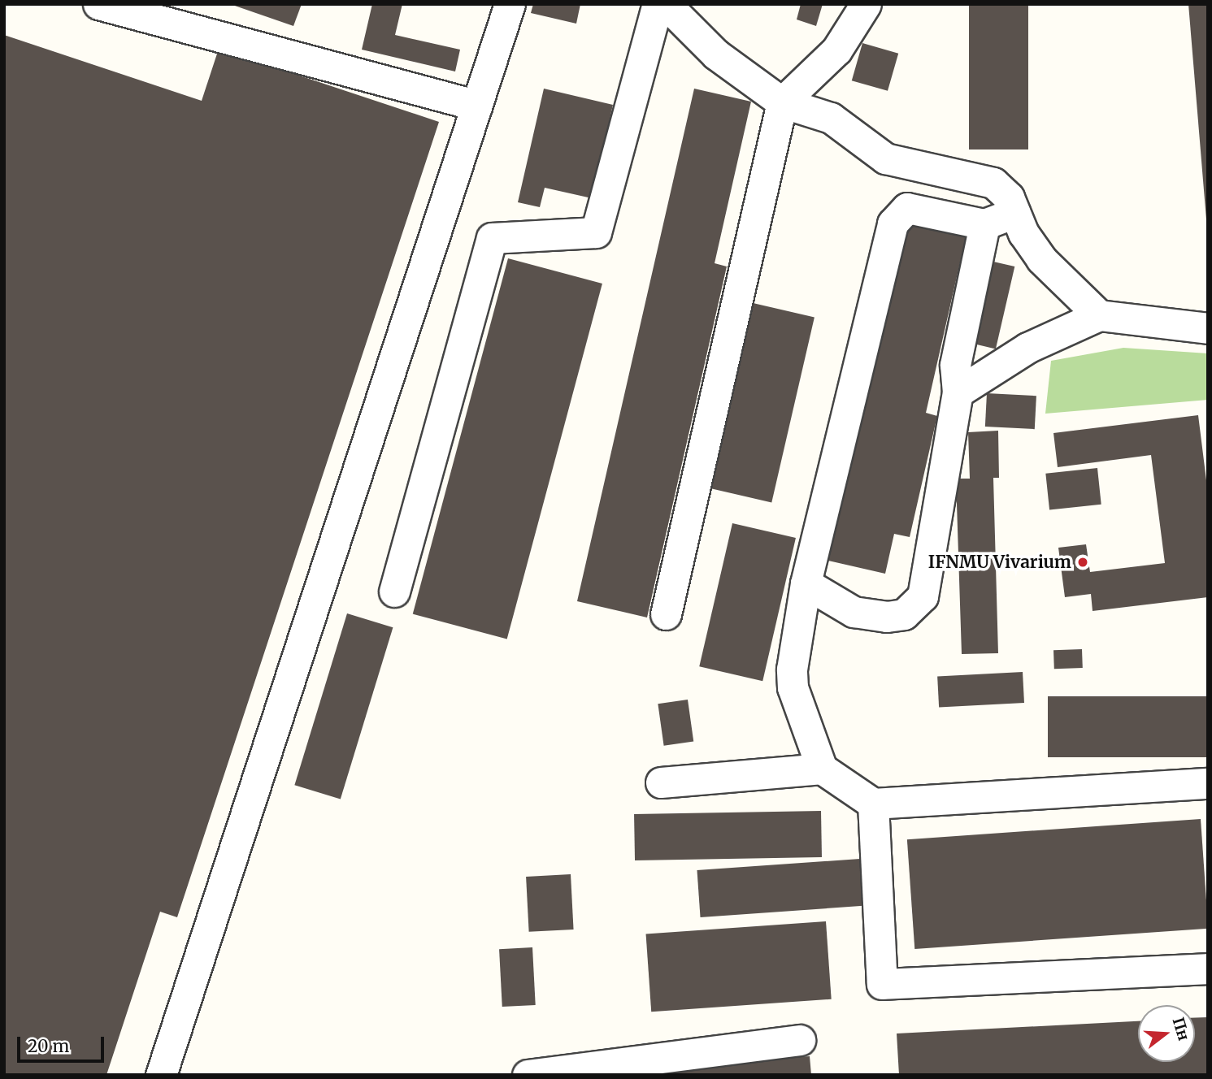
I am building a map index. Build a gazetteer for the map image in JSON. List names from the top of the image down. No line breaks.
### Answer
{"places":["IFNMU Vivarium"],"scale_bar":"20 m","north":"right"}
